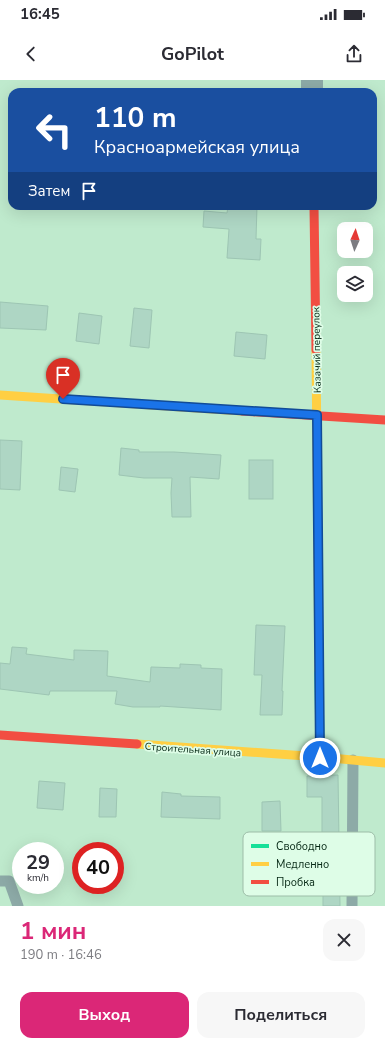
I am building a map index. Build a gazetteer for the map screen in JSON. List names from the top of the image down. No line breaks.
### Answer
{"streets":{"street":["Казачий переулок","Строительная улица"]},"crossings":[["Казачий переулок","Строительная улица"]],"legend":["Свободно","Медленно","Пробка"],"north":"top","page":{"status":"16:45","header":"GoPilot","turn":["110 m","Красноармейская улица"],"then":"Затем","speed":"29 km/h","limit":"40","heading":["1 мин","190 m · 16:46"],"buttons":["Выход","Поделиться"]}}
